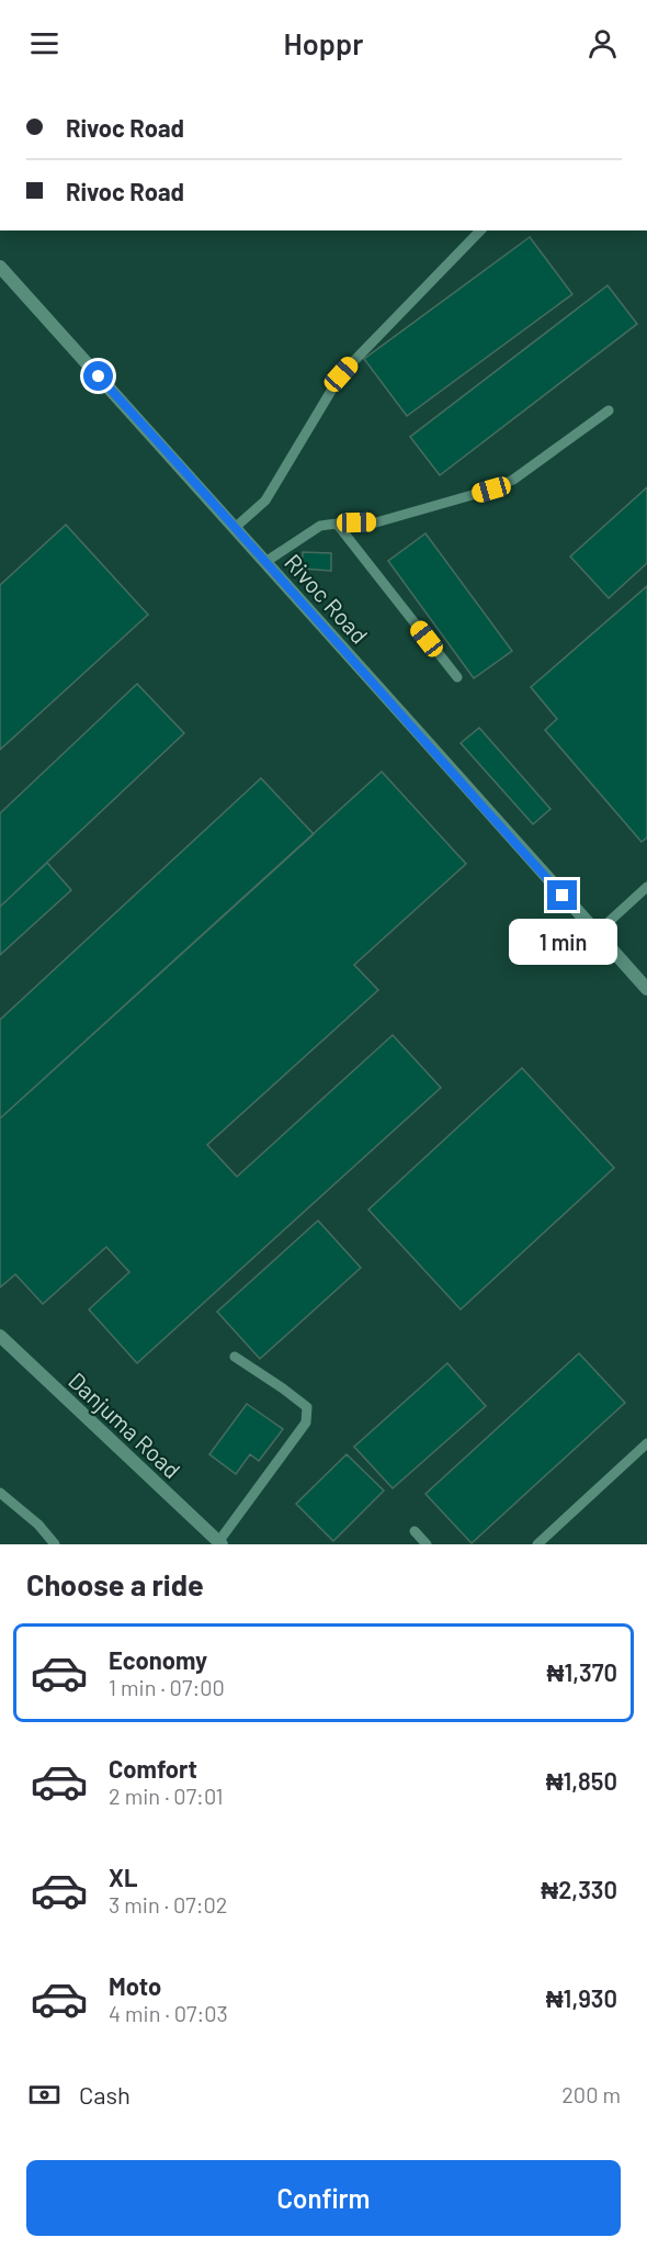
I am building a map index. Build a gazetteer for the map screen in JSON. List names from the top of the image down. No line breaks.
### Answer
{"streets":{"street":["Rivoc Road","Danjuma Road"]},"page":{"header":"Hoppr","banner":["Rivoc Road","Rivoc Road"],"bubble":"1 min","heading":"Choose a ride","list":[{"name":"Economy","note":"1 min · 07:00","value":"₦1,370"},{"name":"Comfort","note":"2 min · 07:01","value":"₦1,850"},{"name":"XL","note":"3 min · 07:02","value":"₦2,330"},{"name":"Moto","note":"4 min · 07:03","value":"₦1,930"}],"pay":["Cash","200 m"],"buttons":"Confirm"}}
